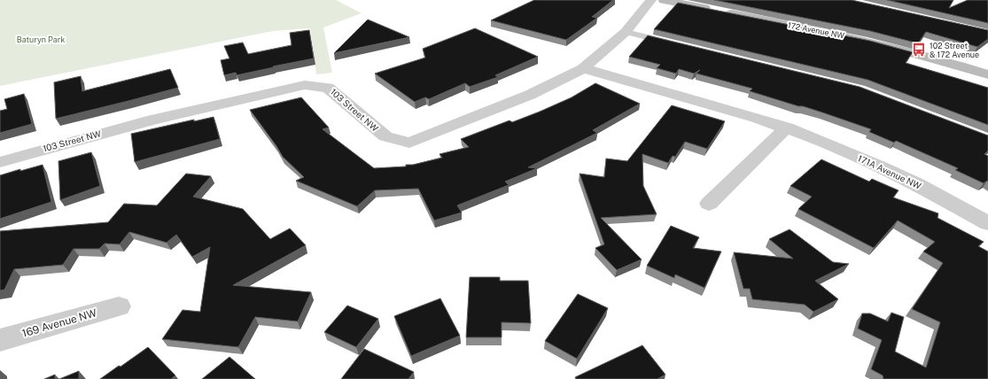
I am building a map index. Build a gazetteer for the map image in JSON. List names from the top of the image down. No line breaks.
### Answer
{"streets":{"street":["172 Avenue NW","103 Street NW","171A Avenue NW","169 Avenue NW"]},"crossings":[["103 Street NW","171A Avenue NW"]],"parks":["Baturyn Park"],"places":{"bus stop":["102 Street & 172 Avenue"]}}
